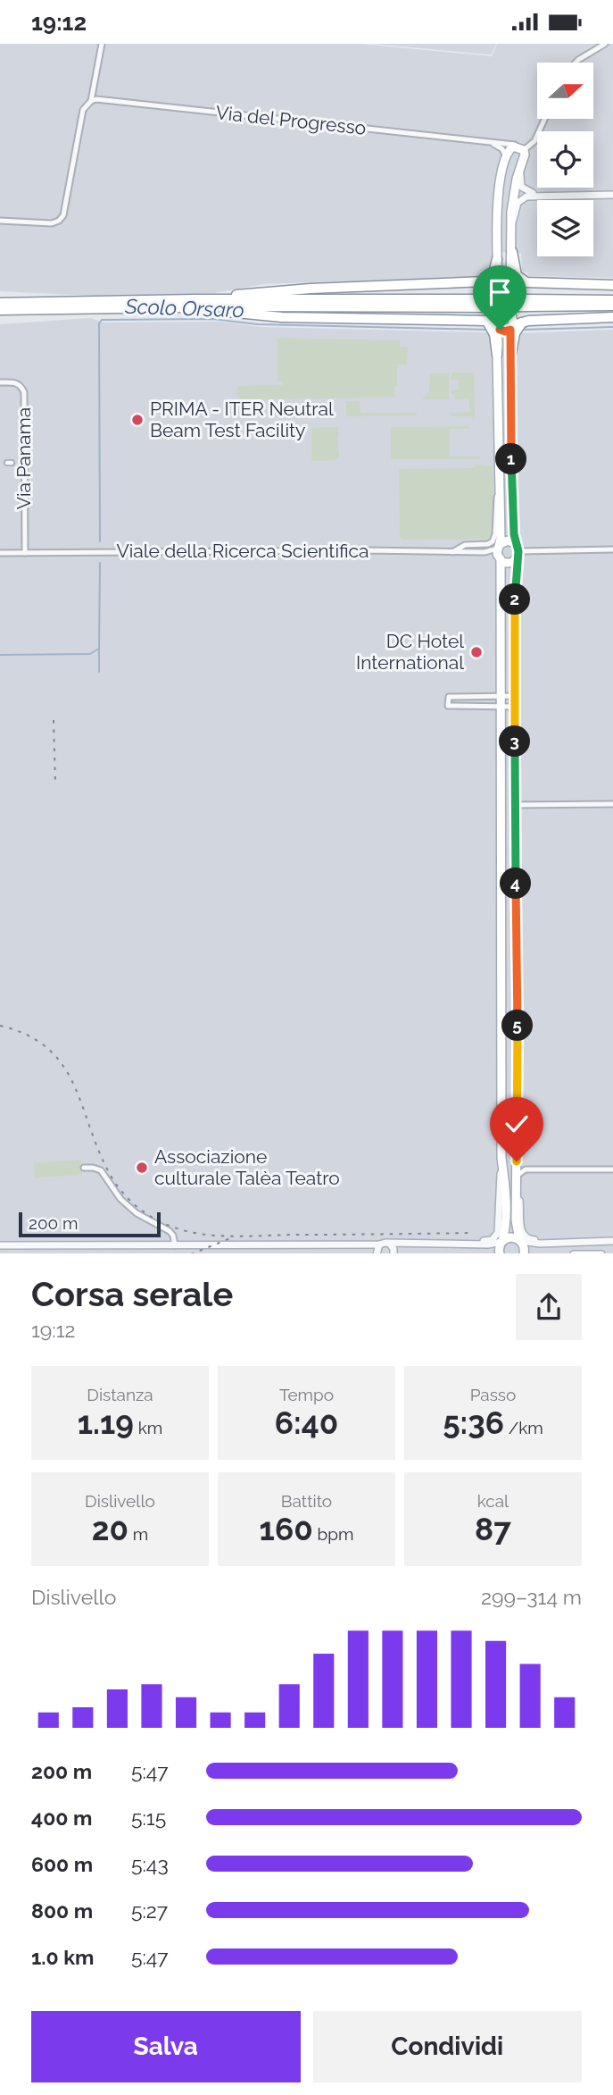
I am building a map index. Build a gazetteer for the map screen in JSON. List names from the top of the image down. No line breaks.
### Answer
{"streets":{"street":["Via del Progresso","Via Panama","Viale della Ricerca Scientifica"]},"crossings":[["Via Panama","Viale della Ricerca Scientifica"]],"water":["Scolo Orsaro"],"places":["PRIMA - ITER Neutral Beam Test Facility","DC Hotel International","Associazione culturale Talèa Teatro"],"scale_bar":"200 m","north":"right","page":{"status":"19:12","pins":["1","2","3","4","5"],"scale":"200 m","heading":["Corsa serale","19:12"],"stats":[["Distanza","1.19 km"],["Tempo","6:40"],["Passo","5:36 /km"],["Dislivello","20 m"],["Battito","160 bpm"],["kcal","87"]],"chart":["Dislivello","299–314 m"],"list":[{"name":"200 m","note":"5:47"},{"name":"400 m","note":"5:15"},{"name":"600 m","note":"5:43"},{"name":"800 m","note":"5:27"},{"name":"1.0 km","note":"5:47"}],"buttons":["Salva","Condividi"]}}
